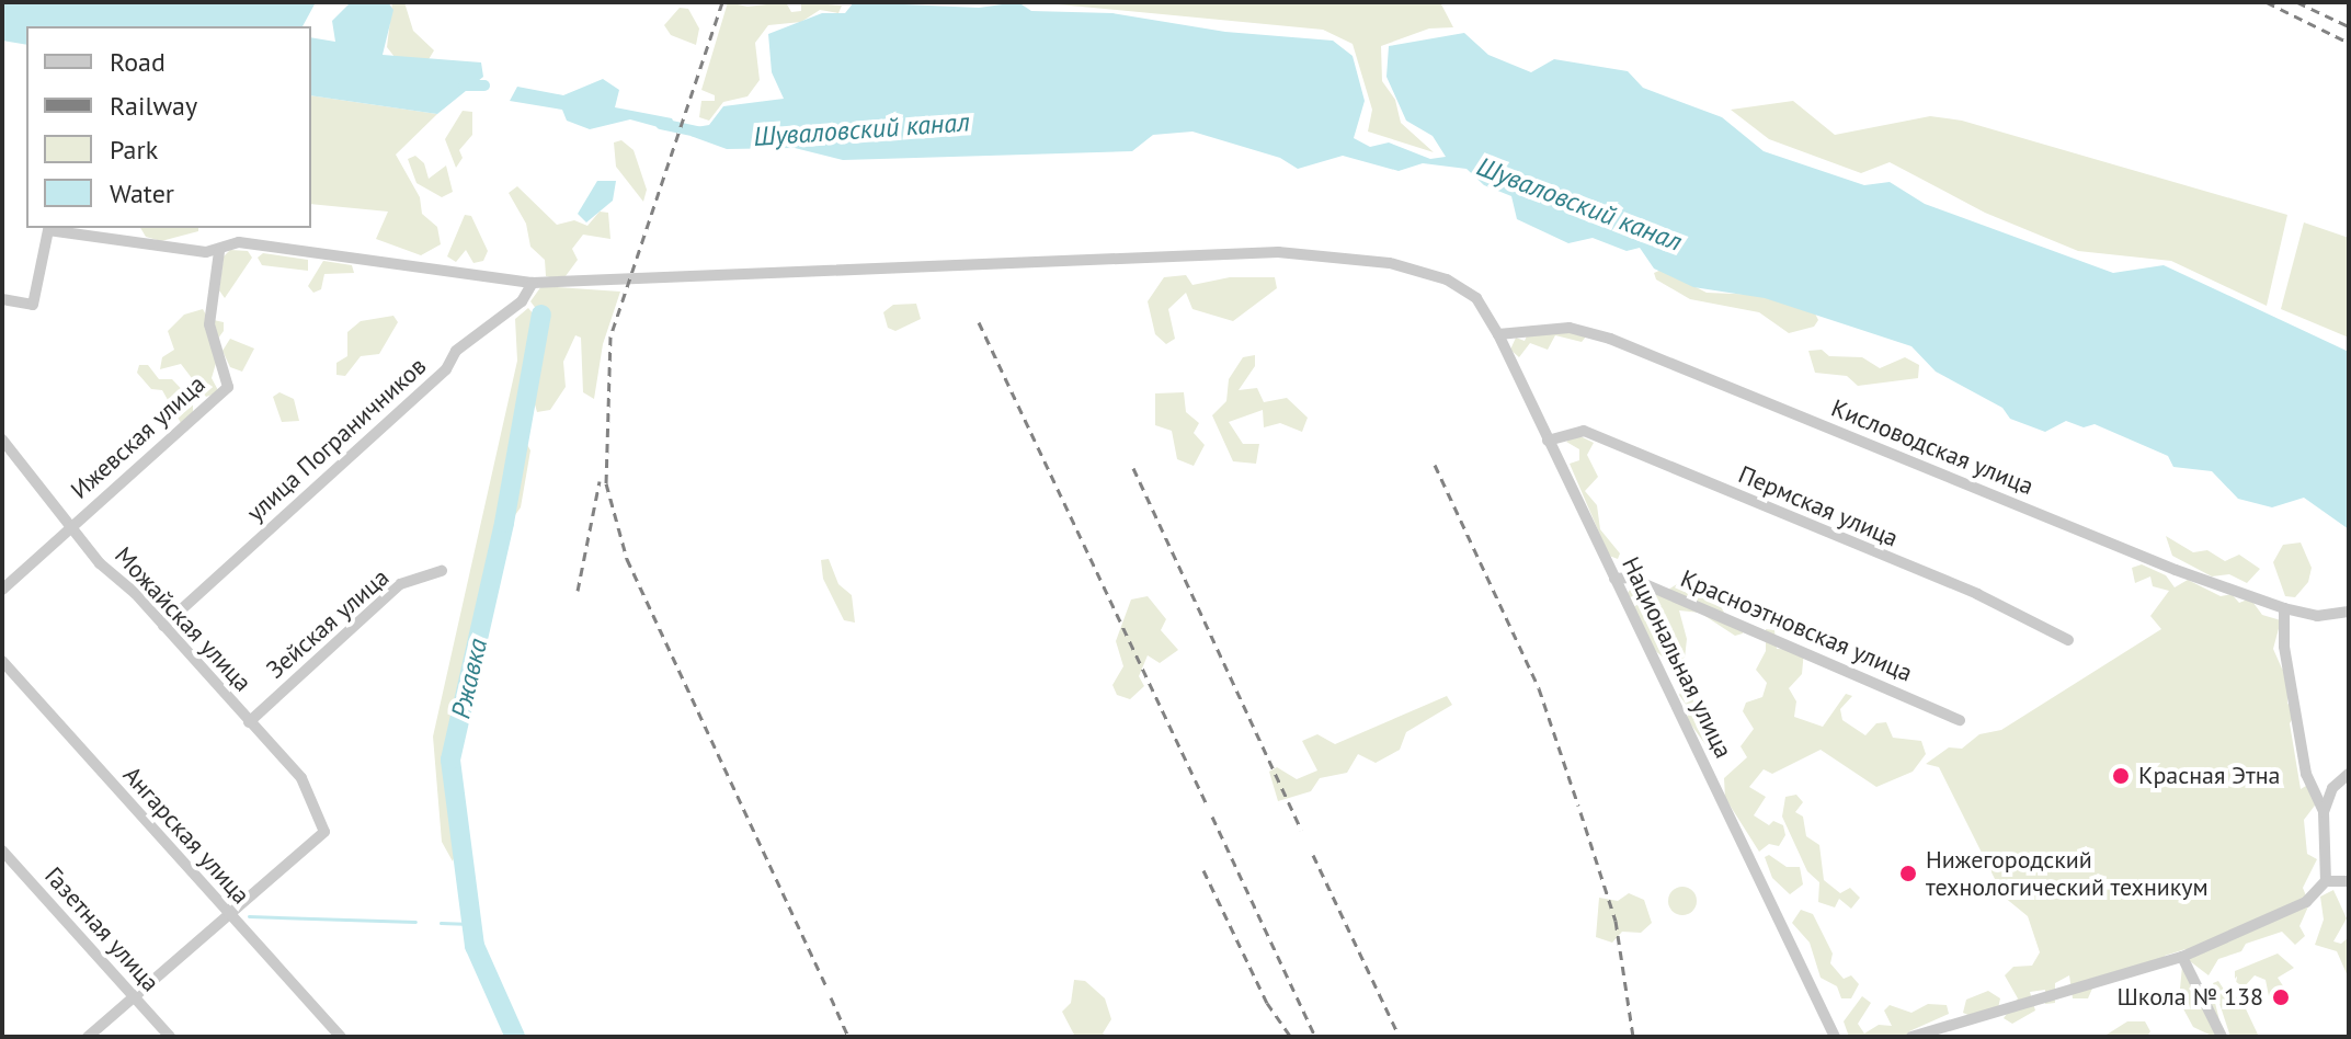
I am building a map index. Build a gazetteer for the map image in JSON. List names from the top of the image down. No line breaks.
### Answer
{"streets":{"street":["Ижевская улица","улица Пограничников","Кисловодская улица","Пермская улица","Можайская улица","Зейская улица","Красноэтновская улица","Национальная улица","Ангарская улица","Газетная улица"]},"crossings":[["Ижевская улица","Можайская улица"],["улица Пограничников","Можайская улица"],["улица Пограничников","Национальная улица"],["Кисловодская улица","Национальная улица"],["Пермская улица","Национальная улица"],["Можайская улица","Зейская улица"],["Можайская улица","Ангарская улица"],["Красноэтновская улица","Национальная улица"]],"water":["Шуваловский канал","Ржавка"],"places":["Красная Этна","Нижегородский технологический техникум","Школа № 138"],"legend":["Road","Railway","Park","Water"]}
